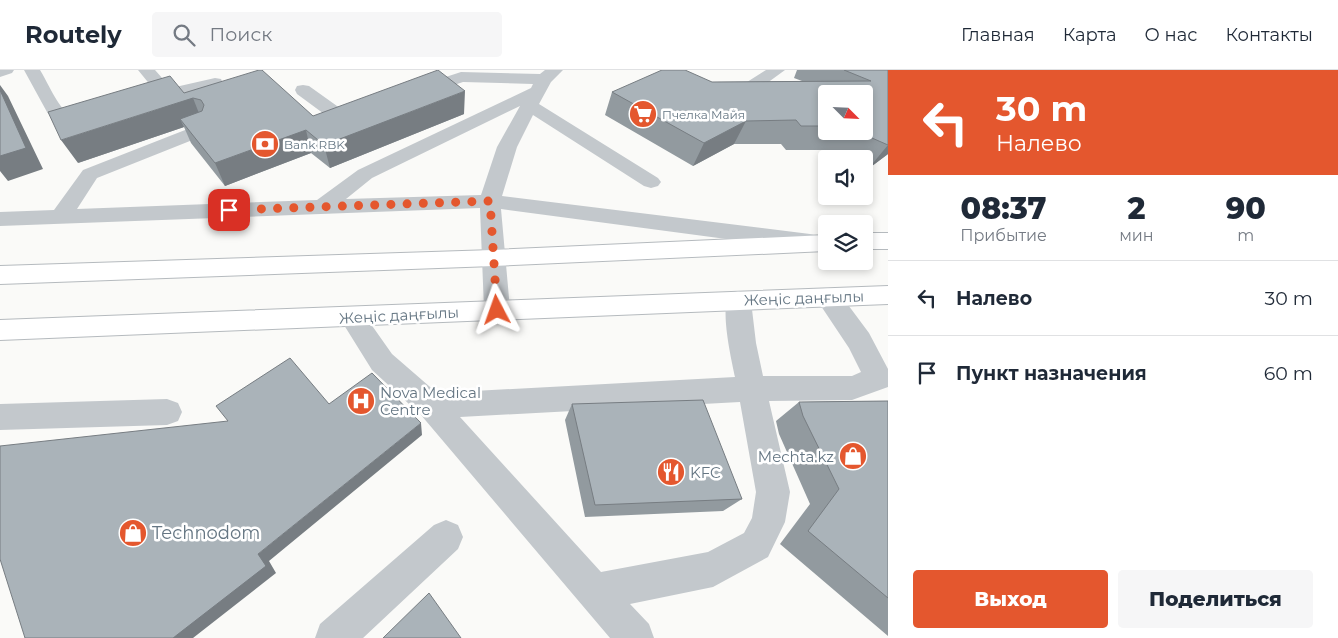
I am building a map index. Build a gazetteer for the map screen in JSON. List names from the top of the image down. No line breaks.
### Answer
{"streets":{"main road":["Жеңіс даңғылы"]},"places":{"supermarket":["Пчелка Майя"],"bank":["Bank RBK"],"hospital":["Nova Medical Centre"],"shop":["Mechta.kz","Technodom"],"restaurant":["KFC"]},"north":"bottom right","page":{"header":"Routely","search":"Поиск","nav":["Главная","Карта","О нас","Контакты"],"turn":["30 m","Налево"],"eta":["08:37","Прибытие","2","мин","90","m"],"list":[{"name":"Налево","value":"30 m"},{"name":"Пункт назначения","value":"60 m"}],"buttons":["Выход","Поделиться"]}}
